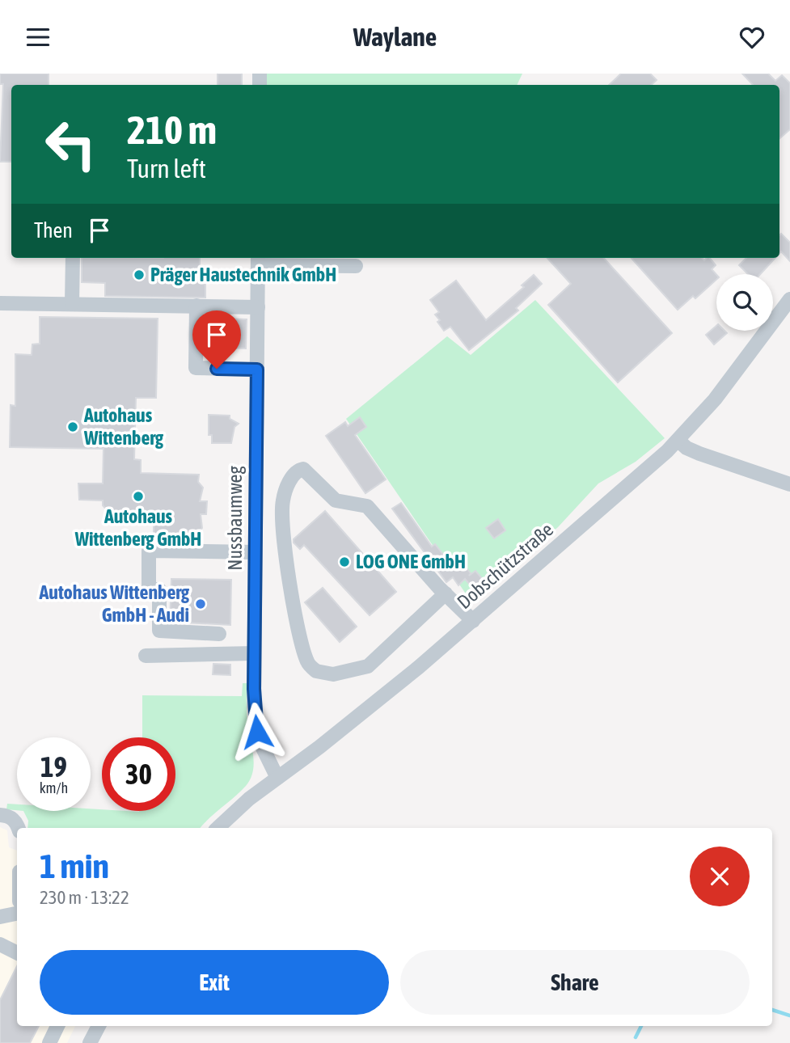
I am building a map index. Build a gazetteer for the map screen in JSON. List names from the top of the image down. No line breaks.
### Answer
{"streets":{"street":["Nussbaumweg","Dobschützstraße"]},"crossings":[["Nussbaumweg","Dobschützstraße"]],"places":["Präger Haustechnik GmbH","Autohaus Wittenberg","Autohaus Wittenberg GmbH","LOG ONE GmbH","Autohaus Wittenberg GmbH - Audi"],"page":{"header":"Waylane","turn":["210 m","Turn left"],"then":"Then","speed":"19 km/h","limit":"30","heading":["1 min","230 m · 13:22"],"buttons":["Exit","Share"]}}
